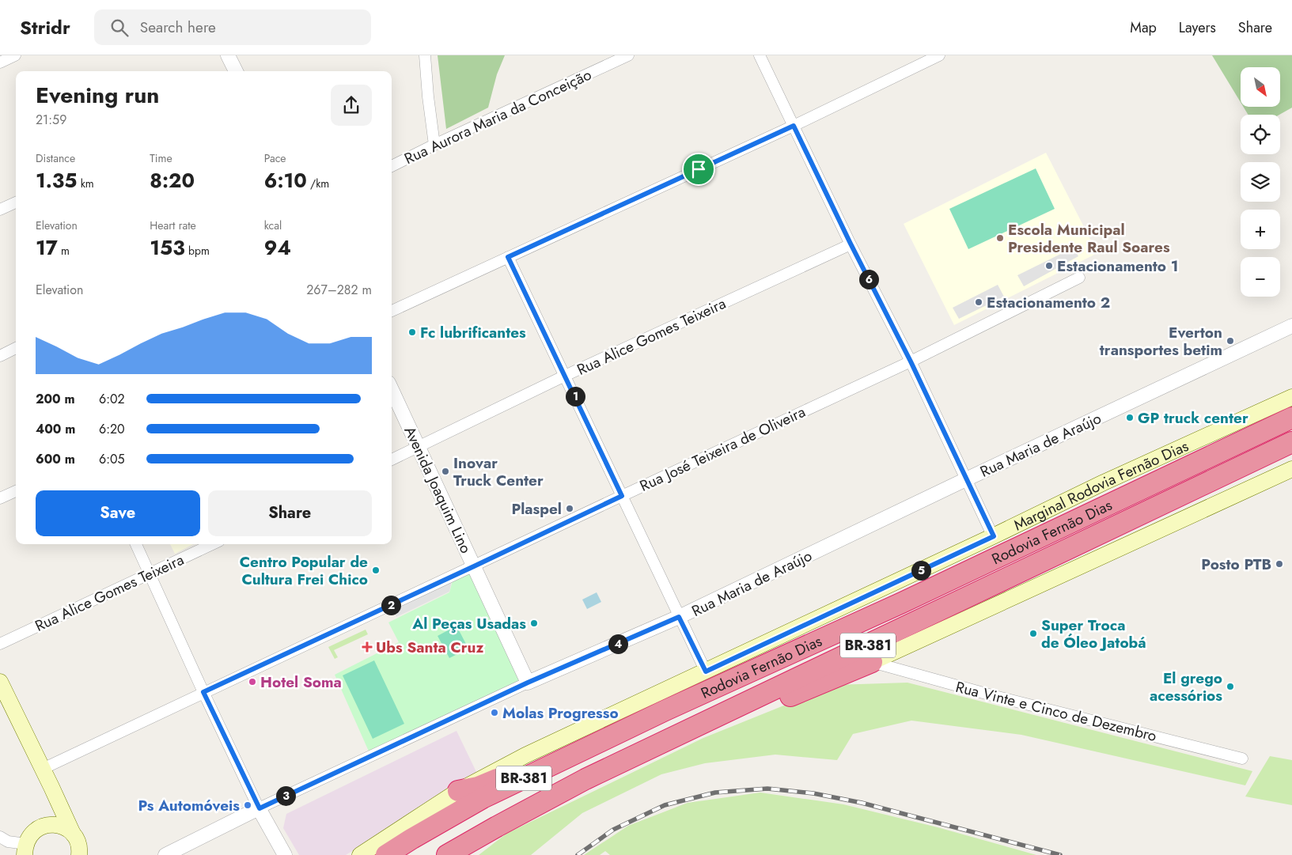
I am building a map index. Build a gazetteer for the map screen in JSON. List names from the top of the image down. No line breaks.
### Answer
{"streets":{"highway":["Rodovia Fernão Dias","BR-381"],"main road":["Marginal Rodovia Fernão Dias"],"street":["Rua Aurora Maria da Conceição","Rua Alice Gomes Teixeira","Rua Maria de Araújo","Rua José Teixeira de Oliveira","Avenida Joaquim Lino","Rua Vinte e Cinco de Dezembro"]},"crossings":[["Rua Alice Gomes Teixeira","Avenida Joaquim Lino"],["Rua Maria de Araújo","Avenida Joaquim Lino"],["Rua José Teixeira de Oliveira","Avenida Joaquim Lino"],["BR-381","Rua Vinte e Cinco de Dezembro"]],"places":{"other":["Escola Municipal Presidente Raul Soares","Estacionamento 1","Estacionamento 2","Fc lubrificantes","Everton transportes betim","GP truck center","Inovar Truck Center","Plaspel","Posto PTB","Centro Popular de Cultura Frei Chico","Al Peças Usadas","Super Troca de Óleo Jatobá","Hotel Soma","El grego acessórios","Molas Progresso","Ps Automóveis"],"health":["Ubs Santa Cruz"]},"north":"bottom right","page":{"header":"Stridr","search":"Search here","nav":["Map","Layers","Share"],"map_buttons":["+","−"],"heading":["Evening run","21:59"],"stats":[["Distance","1.35 km"],["Time","8:20"],["Pace","6:10 /km"],["Elevation","17 m"],["Heart rate","153 bpm"],["kcal","94"]],"pins":["6","1","5","2","4","3"],"chart":["Elevation","267–282 m"],"list":[{"name":"200 m","note":"6:02"},{"name":"400 m","note":"6:20"},{"name":"600 m","note":"6:05"}],"buttons":["Save","Share"]}}
